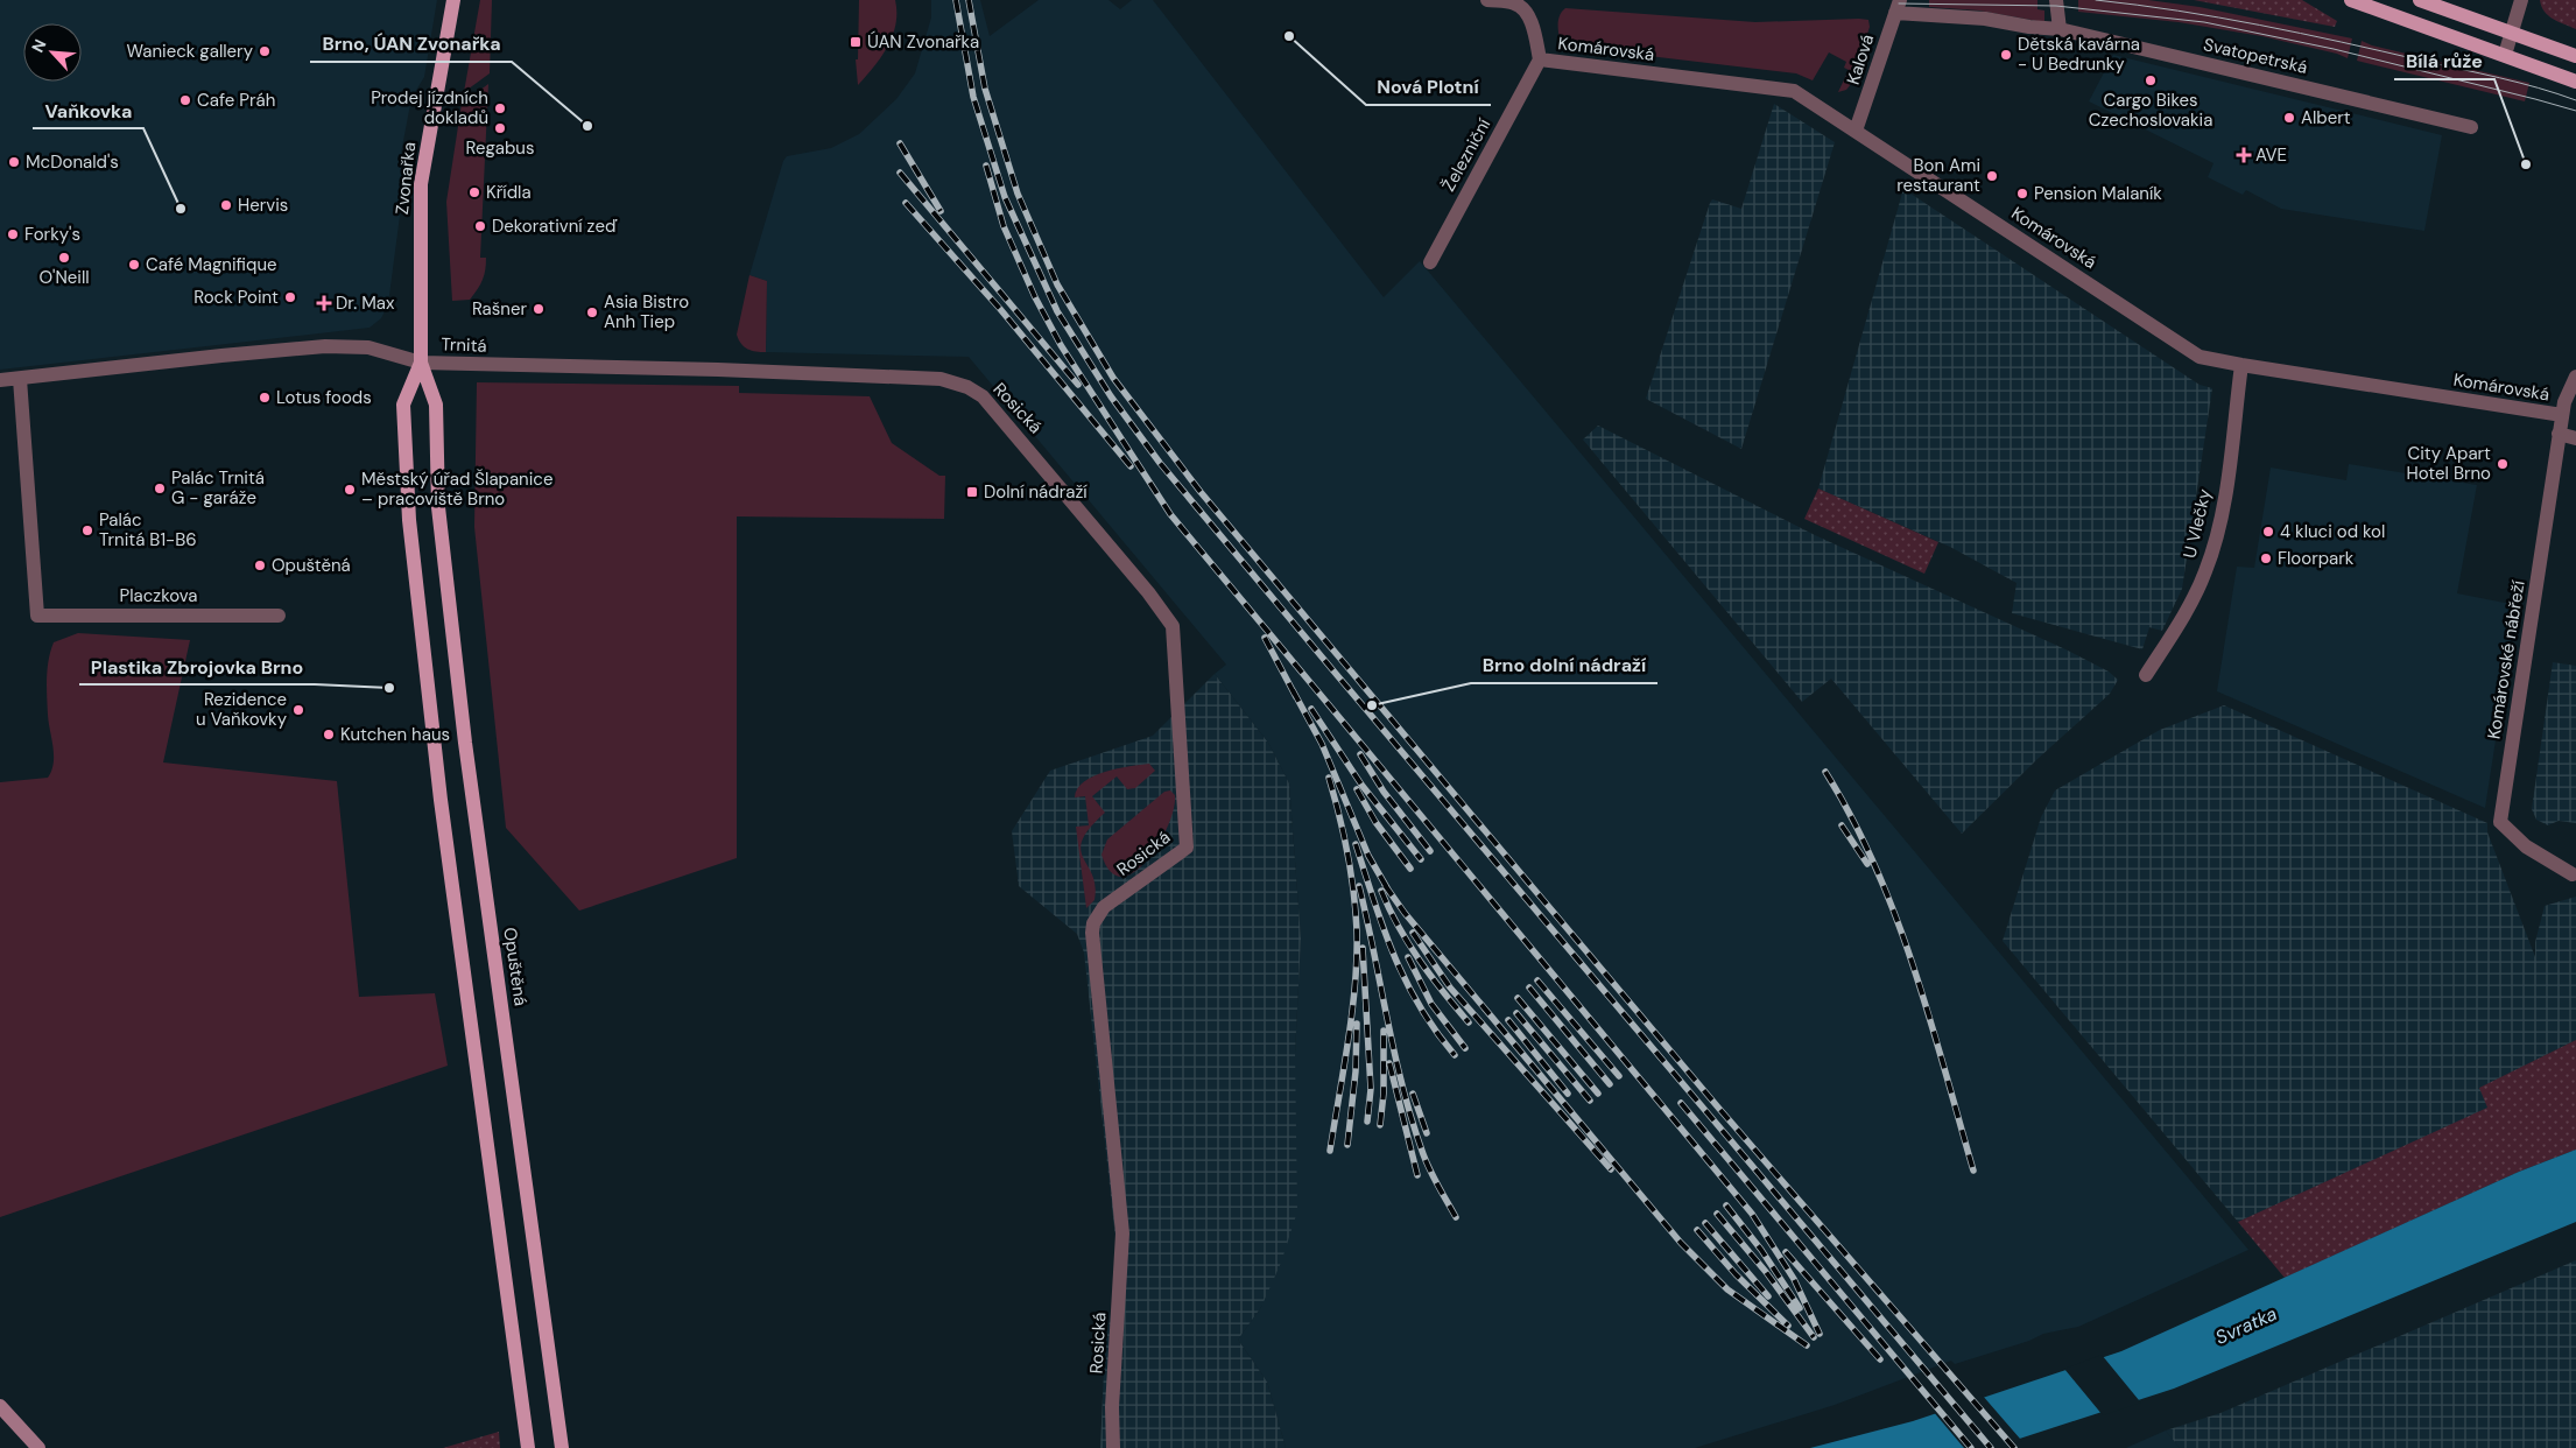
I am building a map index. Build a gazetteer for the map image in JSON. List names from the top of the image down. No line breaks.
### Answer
{"streets":{"main road":["Zvonařka","Opuštěná"],"street":["Komárovská","Svatopetrská","Kalová","Železniční","Trnitá","Rosická","U Vlečky","Placzkova","Komárovské nábřeží"]},"crossings":[["Komárovská","Kalová"],["Komárovská","Železniční"],["Komárovská","U Vlečky"],["Komárovská","Komárovské nábřeží"],["Svatopetrská","Kalová"],["Zvonařka","Trnitá"],["Zvonařka","Opuštěná"],["Trnitá","Rosická"],["Trnitá","Placzkova"],["Trnitá","Opuštěná"]],"water":["Svratka"],"places":{"other":["Nová Plotní","Wanieck gallery","Dětská kavárna - U Bedrunky","Cargo Bikes Czechoslovakia","Cafe Práh","Prodej jízdních dokladů","Albert","Brno, ÚAN Zvonařka","Regabus","McDonald's","Bílá růže","Bon Ami restaurant","Křídla","Pension Malaník","Hervis","Vaňkovka","Dekorativní zeď","Forky's","O'Neill","Café Magnifique","Rock Point","Rašner","Asia Bistro Anh Tiep","Lotus foods","City Apart Hotel Brno","Palác Trnitá G - garáže","Městský úřad Šlapanice – pracoviště Brno","Palác Trnitá B1-B6","4 kluci od kol","Floorpark","Opuštěná","Plastika Zbrojovka Brno","Brno dolní nádraží","Rezidence u Vaňkovky","Kutchen haus"],"transit":["ÚAN Zvonařka","Dolní nádraží"],"health":["AVE","Dr. Max"]},"north":"top left"}
